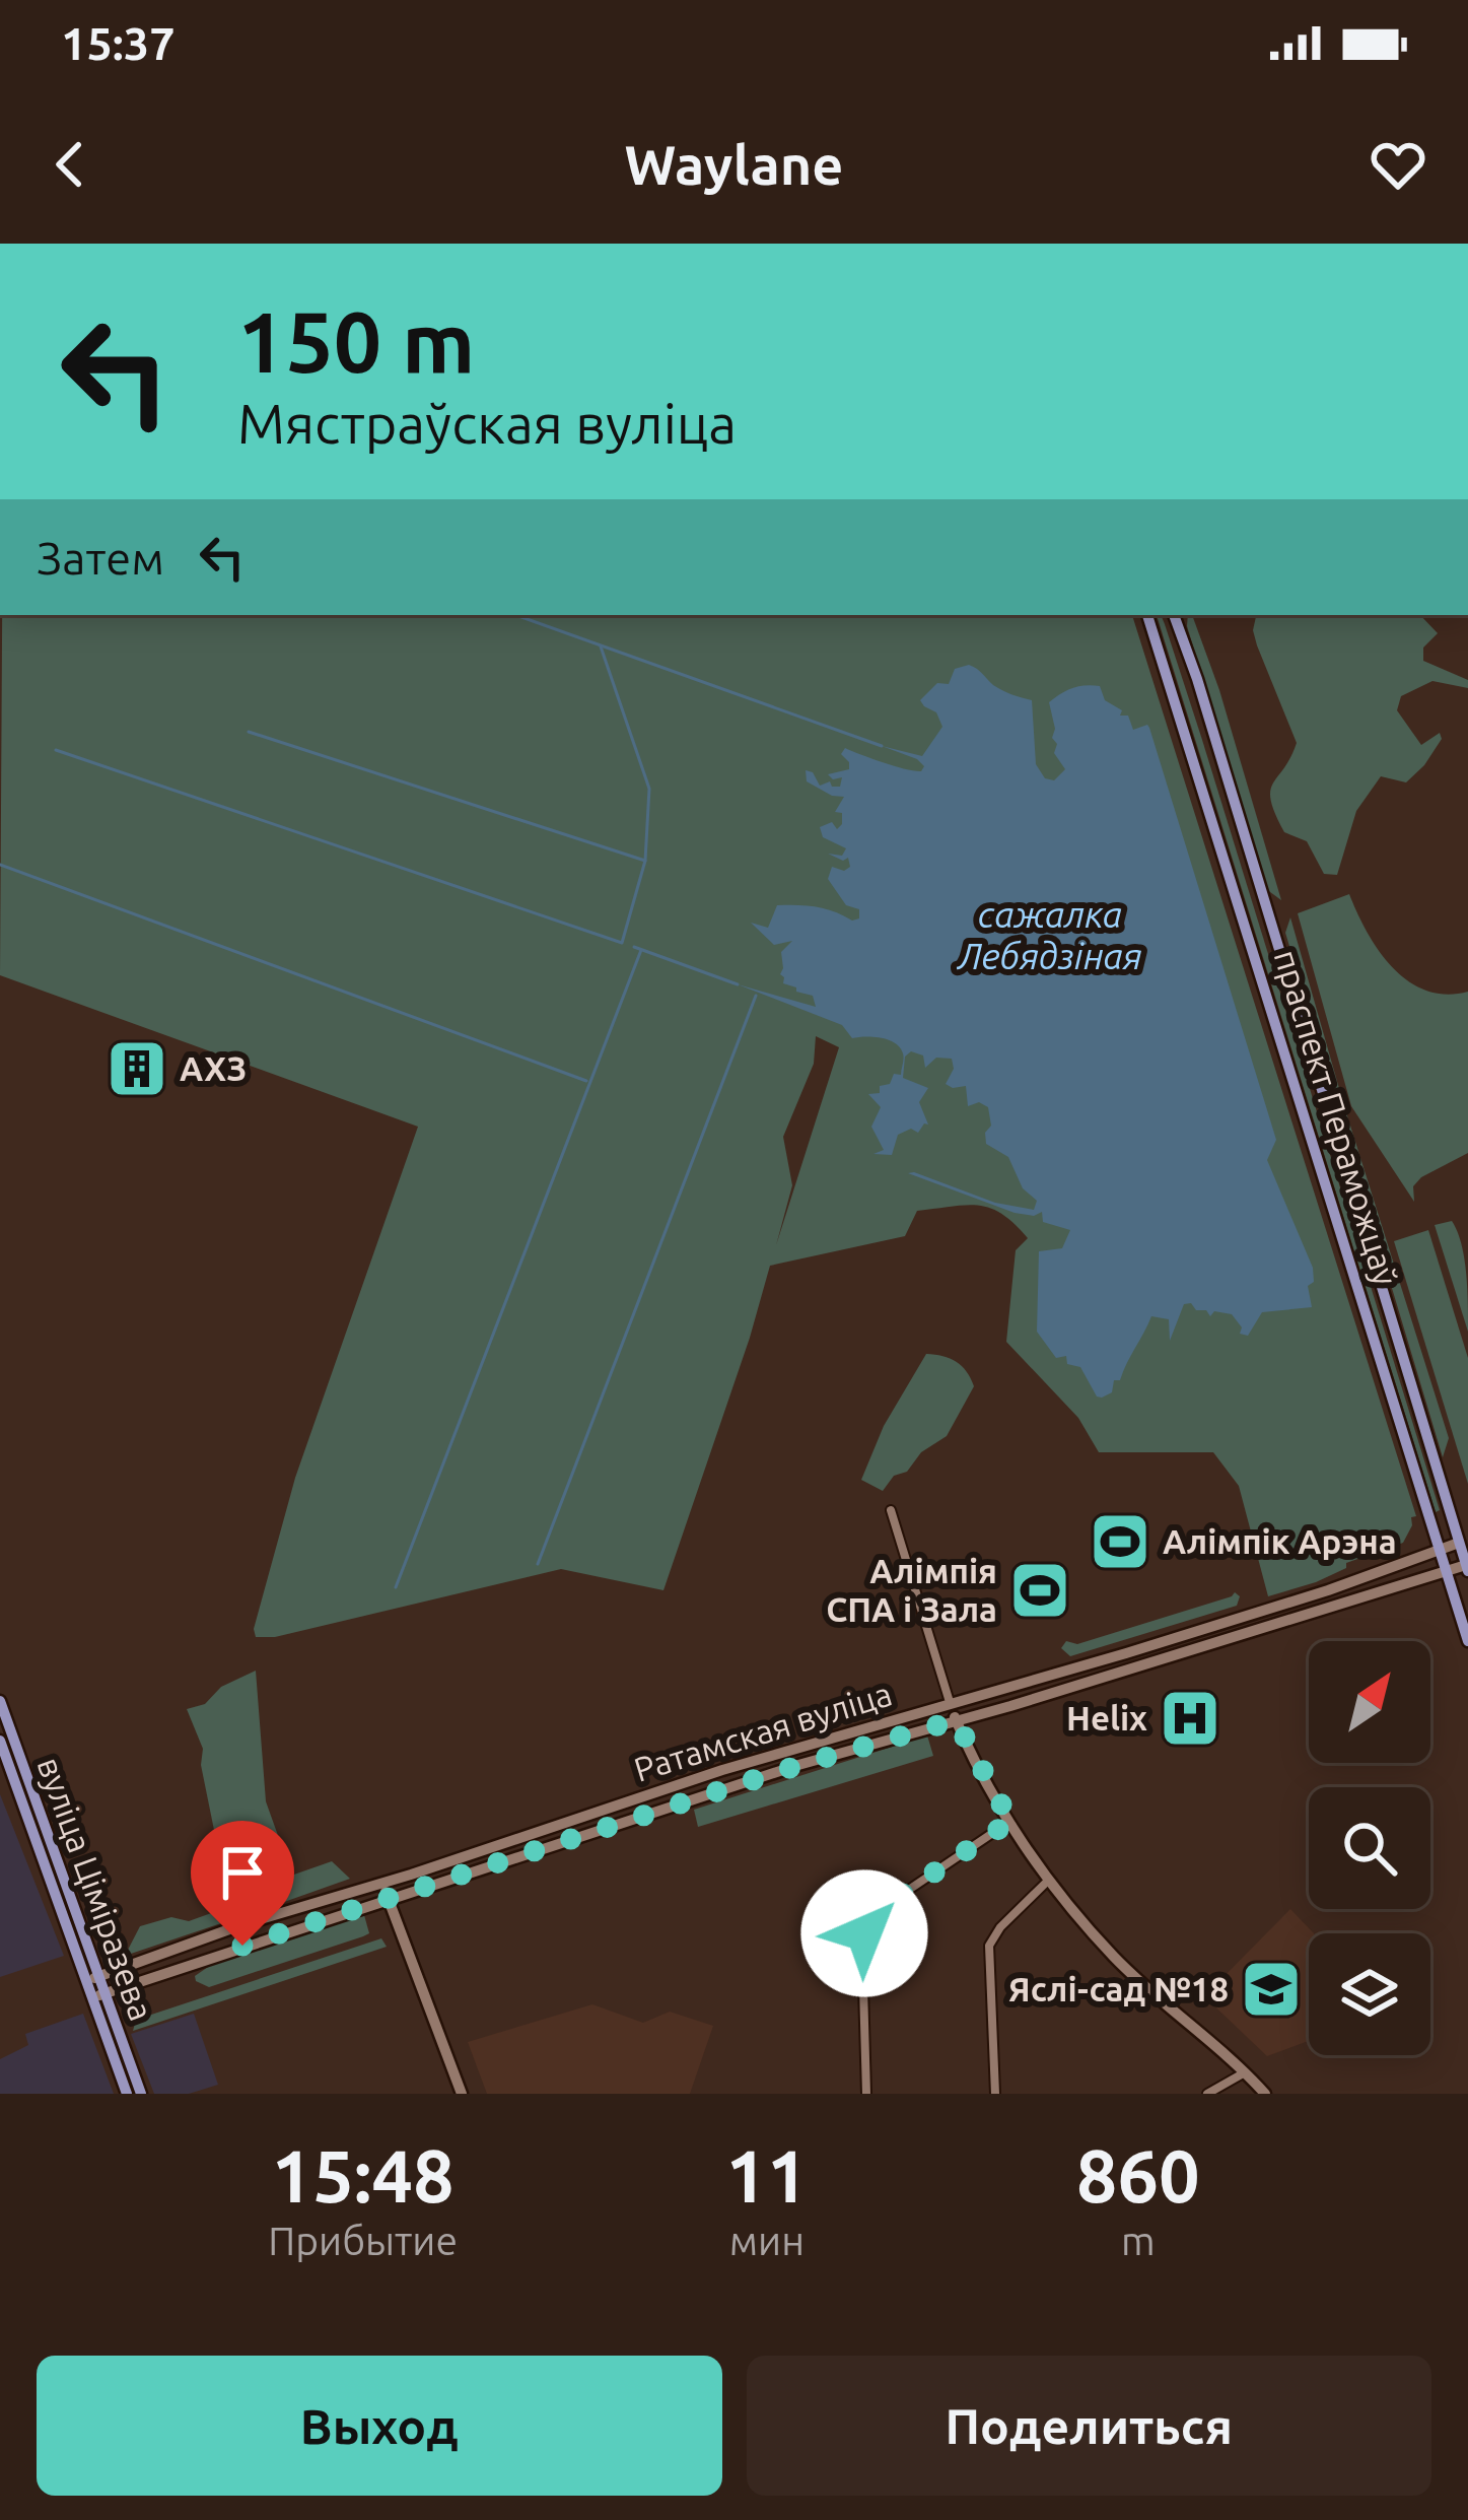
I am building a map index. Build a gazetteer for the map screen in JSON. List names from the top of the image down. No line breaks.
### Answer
{"streets":{"main road":["праспект Пераможцаў","Ратамская вуліца","вуліца Ціміразева"]},"crossings":[["праспект Пераможцаў","Ратамская вуліца"],["Ратамская вуліца","вуліца Ціміразева"]],"water":["сажалка Лебядзіная"],"places":{"building":["АХЗ"],"sports":["Алімпік Арэна","Алімпія СПА і Зала"],"hospital":["Helix"],"school or university":["Яслі-сад №18"]},"north":"top right","page":{"status":"15:37","header":"Waylane","turn":["150 m","Мястраўская вуліца"],"then":"Затем","eta":["15:48","Прибытие","11","мин","860","m"],"buttons":["Выход","Поделиться"]}}
